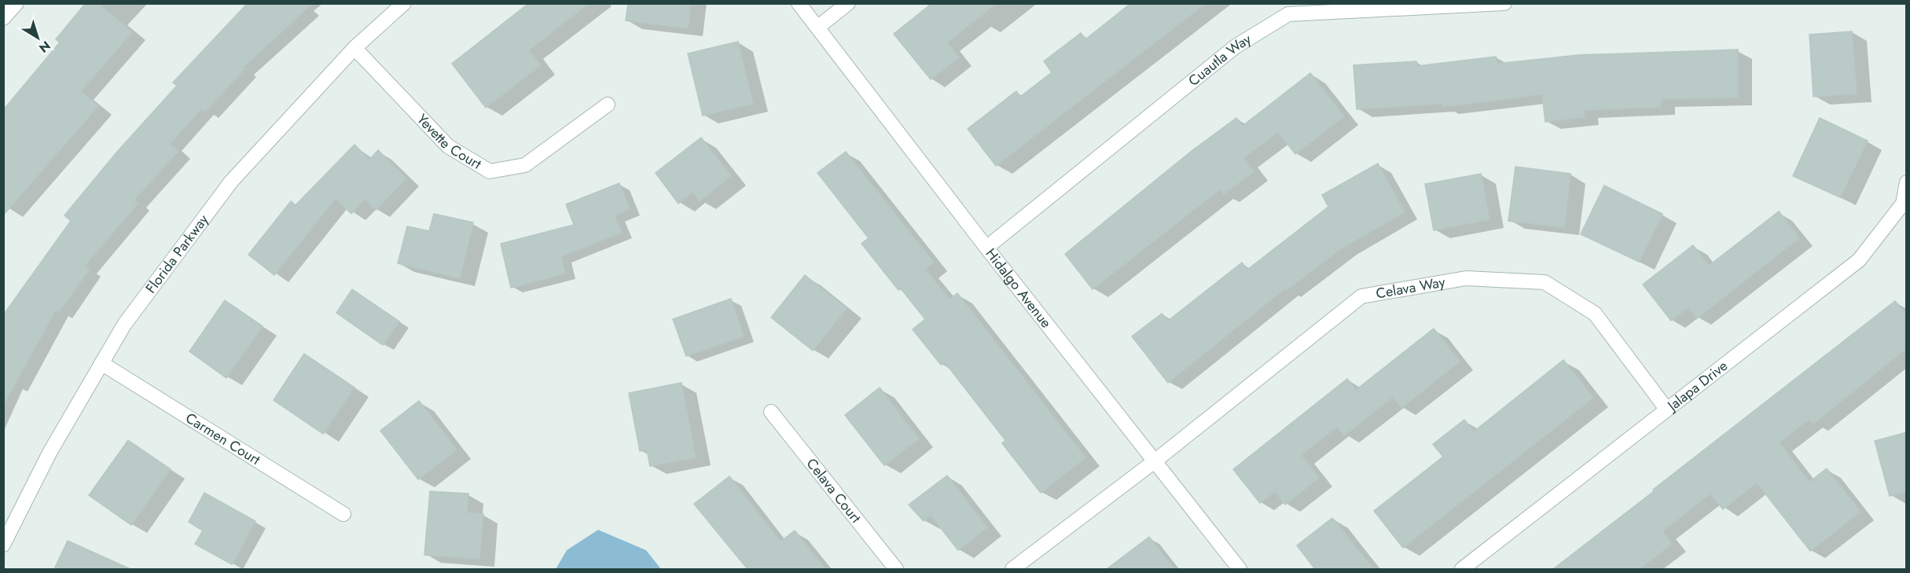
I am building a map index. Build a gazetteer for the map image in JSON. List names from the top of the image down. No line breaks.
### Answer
{"streets":{"street":["Cuautla Way","Yevette Court","Florida Parkway","Hidalgo Avenue","Celava Way","Jalapa Drive","Carmen Court","Celava Court"]},"crossings":[["Cuautla Way","Hidalgo Avenue"],["Yevette Court","Florida Parkway"],["Florida Parkway","Carmen Court"],["Hidalgo Avenue","Celava Way"],["Celava Way","Jalapa Drive"]],"north":"bottom right"}
